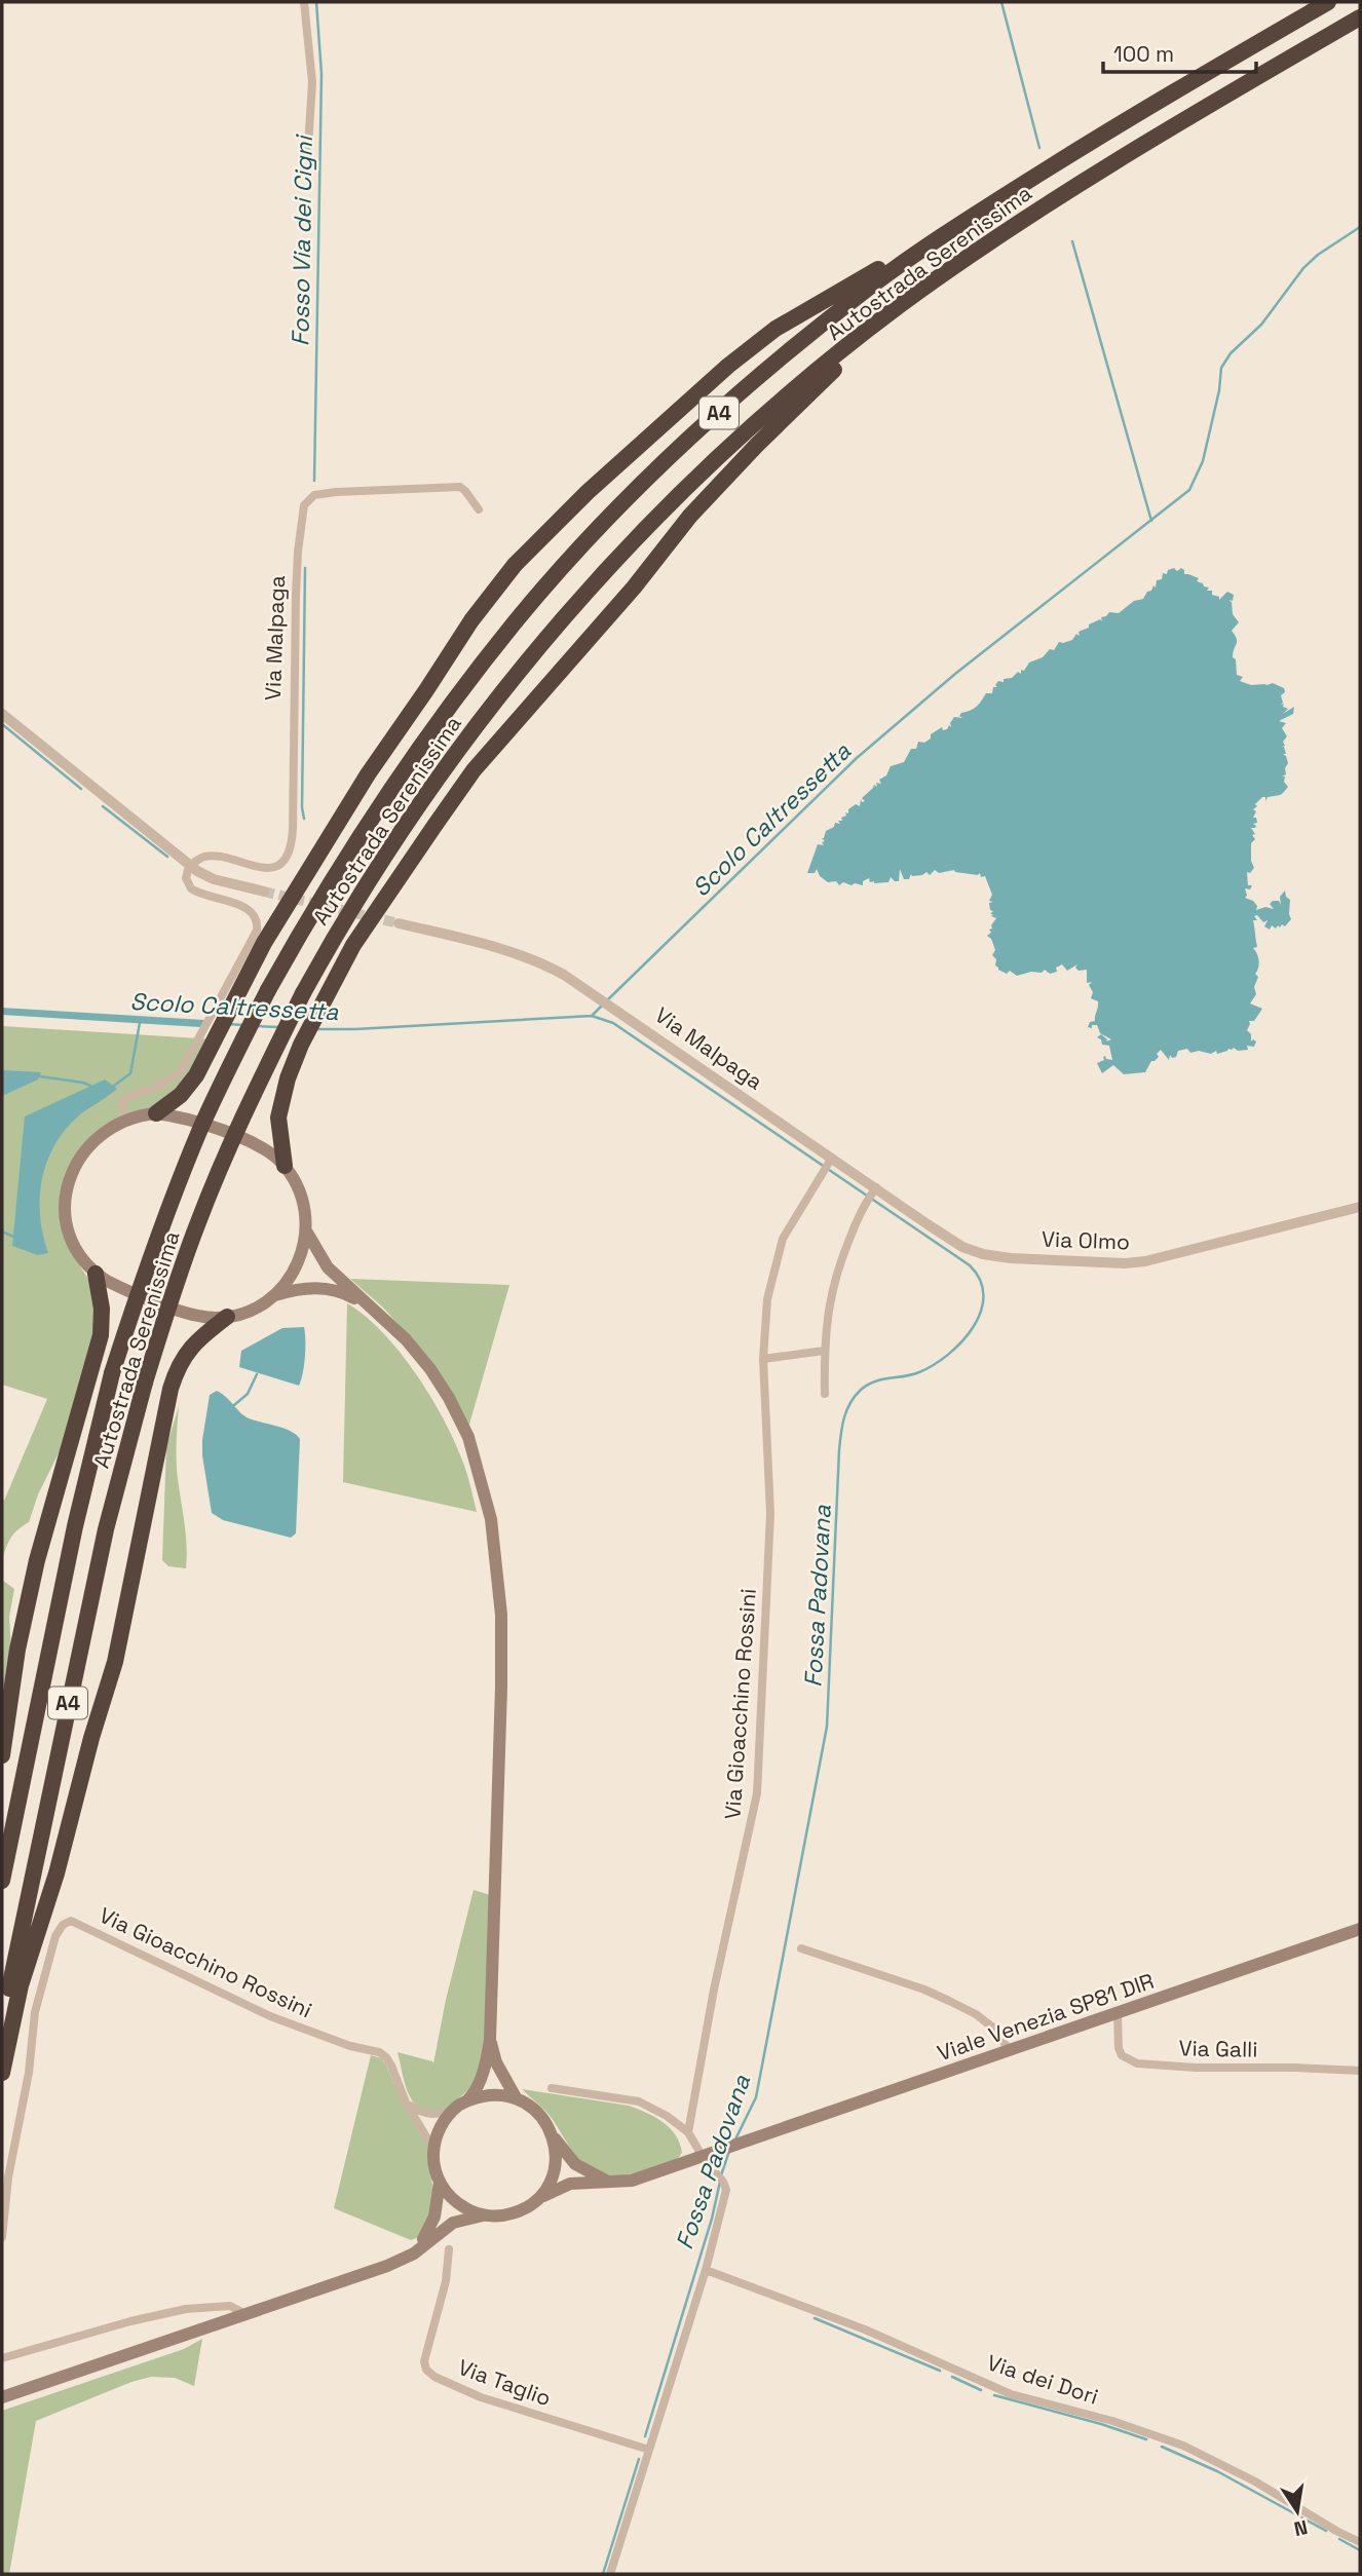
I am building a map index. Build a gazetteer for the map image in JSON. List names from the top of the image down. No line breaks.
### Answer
{"streets":{"highway":["Autostrada Serenissima","A4"],"main road":["Viale Venezia SP81 DIR"],"street":["Via Malpaga","Via Olmo","Via Gioacchino Rossini","Via Galli","Via dei Dori","Via Taglio"]},"crossings":[["Via Malpaga","Via Olmo"],["Via Malpaga","Via Gioacchino Rossini"],["Via Olmo","Via Gioacchino Rossini"],["Via Gioacchino Rossini","Viale Venezia SP81 DIR"],["Viale Venezia SP81 DIR","Via Galli"]],"water":["Fosso Via dei Cigni","Scolo Caltressetta","Fossa Padovana"],"scale_bar":"100 m","north":"bottom"}
